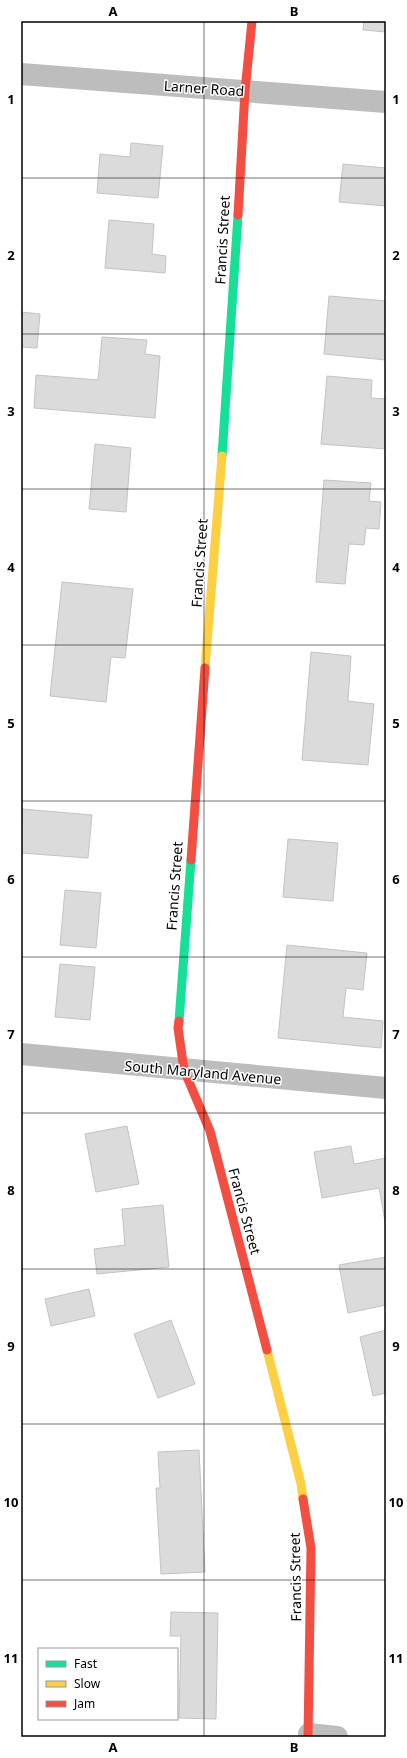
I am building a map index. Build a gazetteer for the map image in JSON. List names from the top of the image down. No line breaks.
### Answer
{"streets":{"street":["Larner Road","Francis Street","South Maryland Avenue"]},"crossings":[["Larner Road","Francis Street"],["Francis Street","South Maryland Avenue"]],"legend":["Fast","Slow","Jam"],"grid":{"columns":["A","B"],"rows":["1","2","3","4","5","6","7","8","9","10","11"]}}
